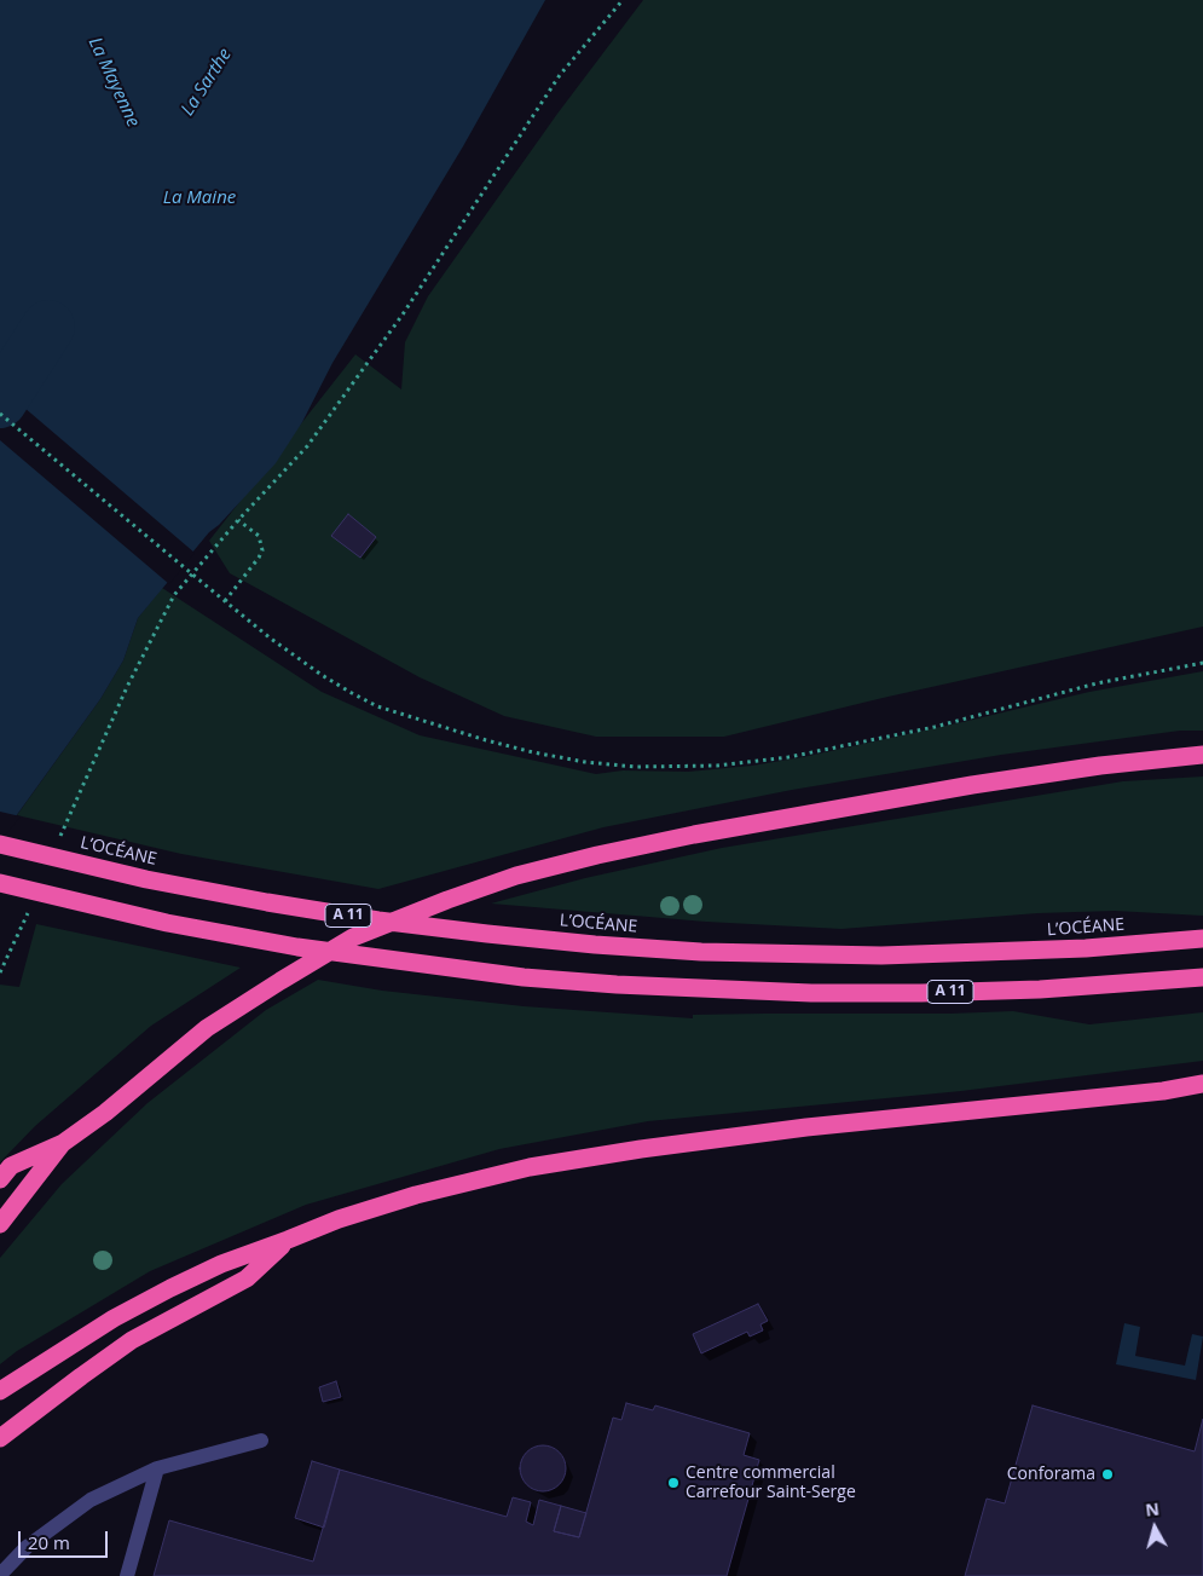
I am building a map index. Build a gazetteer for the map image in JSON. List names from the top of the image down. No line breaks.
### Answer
{"streets":{"highway":["L’OCÉANE","A 11"]},"water":["La Mayenne","La Sarthe","La Maine"],"places":["Conforama","Centre commercial Carrefour Saint-Serge"],"scale_bar":"20 m","north":"top"}
